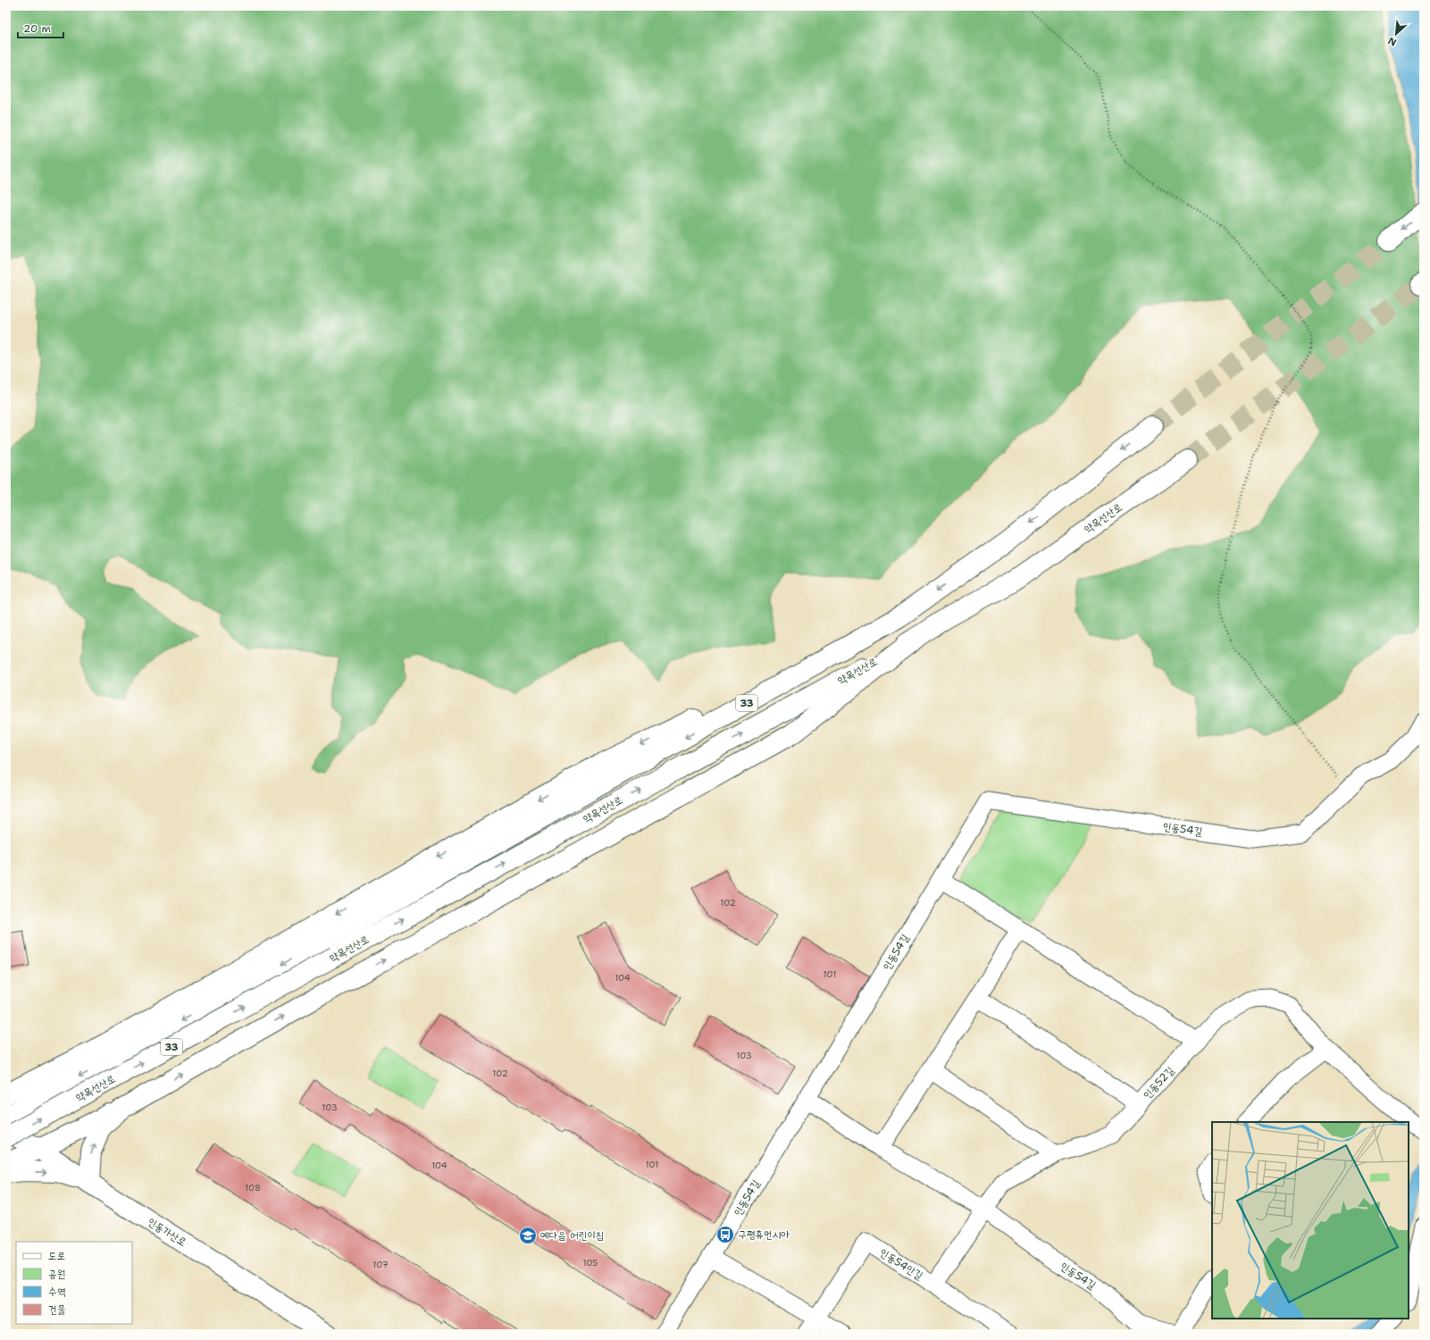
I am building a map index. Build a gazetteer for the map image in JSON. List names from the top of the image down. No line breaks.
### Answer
{"streets":{"main road":["약목선산로","33","인동가산로"],"street":["인동54길","인동52길","인동54안길"]},"crossings":[["인동54길","인동52길"]],"places":{"bus stop":["구평휴먼시아"],"school or university":["예다음 어린이집"]},"house_numbers":["102","101","104","103","102","103","101","104","108","105","107"],"legend":["도로","공원","수역","건물"],"scale_bar":"20 m","north":"bottom left"}
